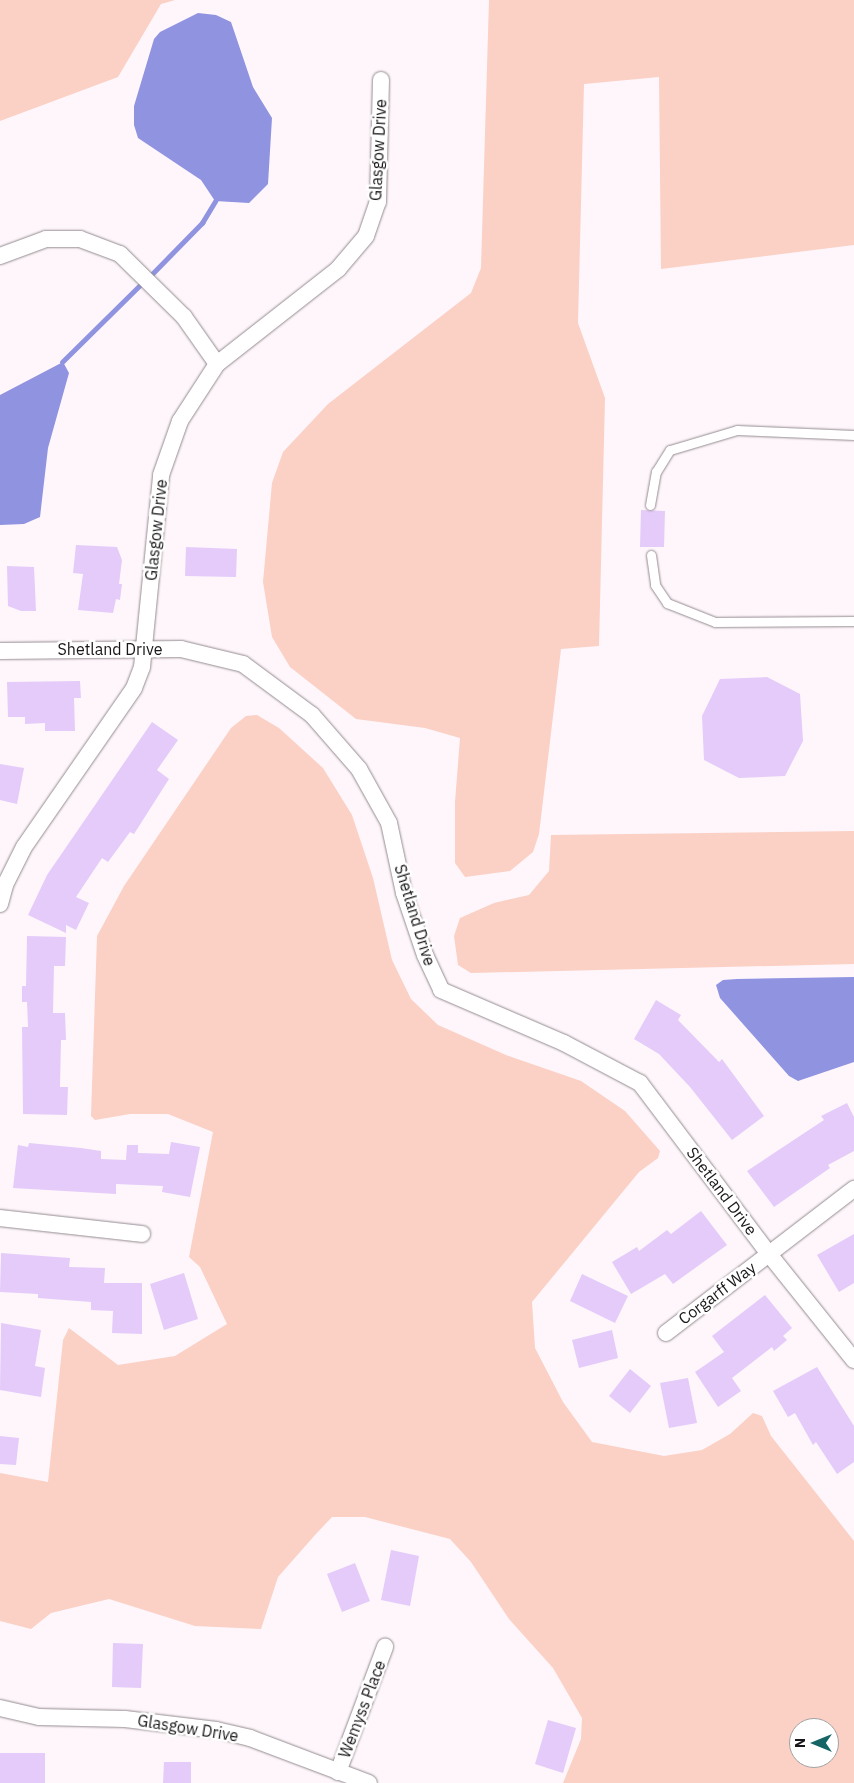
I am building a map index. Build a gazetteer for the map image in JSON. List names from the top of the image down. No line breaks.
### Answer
{"streets":{"street":["Glasgow Drive","Shetland Drive","Corgarff Way","Wemyss Place"]},"crossings":[["Glasgow Drive","Shetland Drive"],["Glasgow Drive","Wemyss Place"],["Shetland Drive","Corgarff Way"]],"north":"left"}
